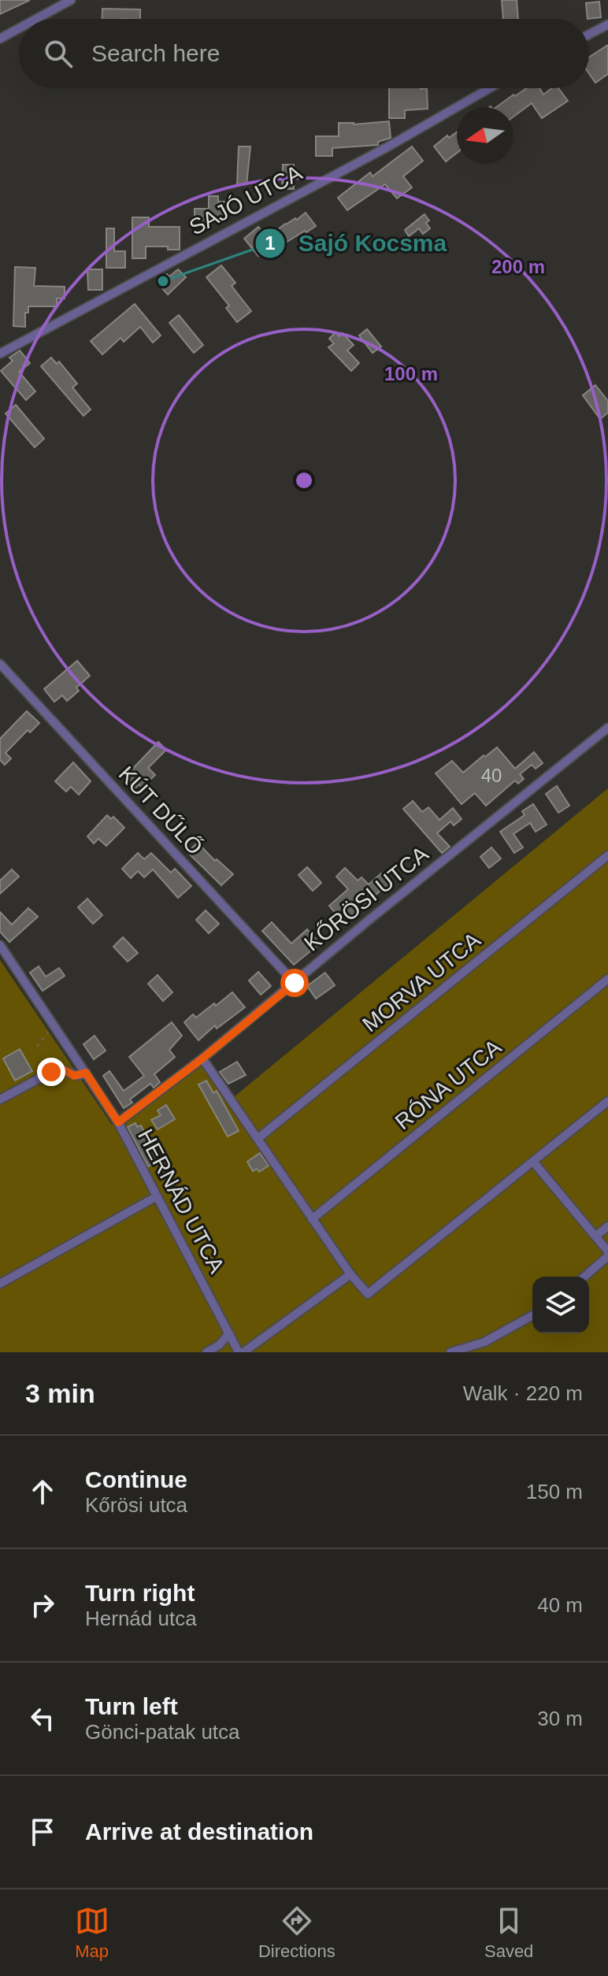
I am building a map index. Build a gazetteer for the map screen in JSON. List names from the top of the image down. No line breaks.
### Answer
{"streets":{"street":["SAJÓ UTCA","KÚT DŰLŐ","KŐRÖSI UTCA","MORVA UTCA","RÓNA UTCA","HERNÁD UTCA"]},"crossings":[["KÚT DŰLŐ","KŐRÖSI UTCA"],["KŐRÖSI UTCA","HERNÁD UTCA"]],"places":["Sajó Kocsma"],"house_numbers":["40"],"north":"left","page":{"search":"Search here","heading":["3 min","Walk · 220 m"],"list":[["Continue","Kőrösi utca","150 m"],["Turn right","Hernád utca","40 m"],["Turn left","Gönci-patak utca","30 m"],"Arrive at destination"],"nav":["Map","Directions","Saved"]},"rings":["200 m","100 m"]}
